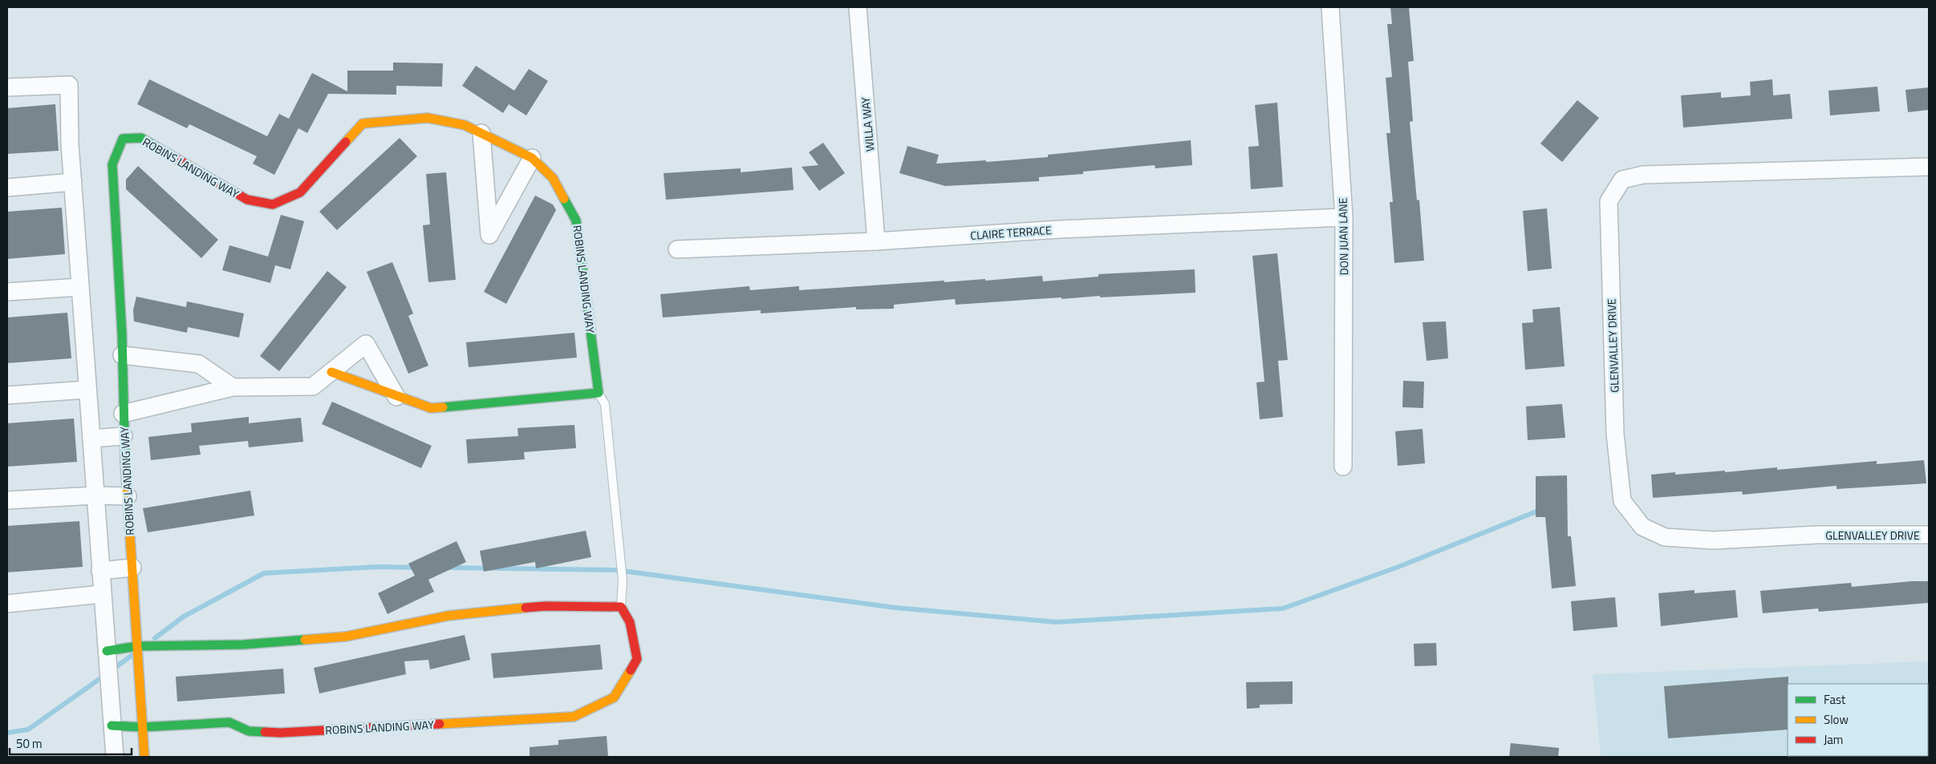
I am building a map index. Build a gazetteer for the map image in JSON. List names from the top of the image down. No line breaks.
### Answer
{"streets":{"street":["WILLA WAY","ROBINS LANDING WAY","CLAIRE TERRACE","DON JUAN LANE","GLENVALLEY DRIVE"]},"crossings":[["WILLA WAY","CLAIRE TERRACE"],["CLAIRE TERRACE","DON JUAN LANE"]],"legend":["Fast","Slow","Jam"],"scale_bar":"50 m"}
